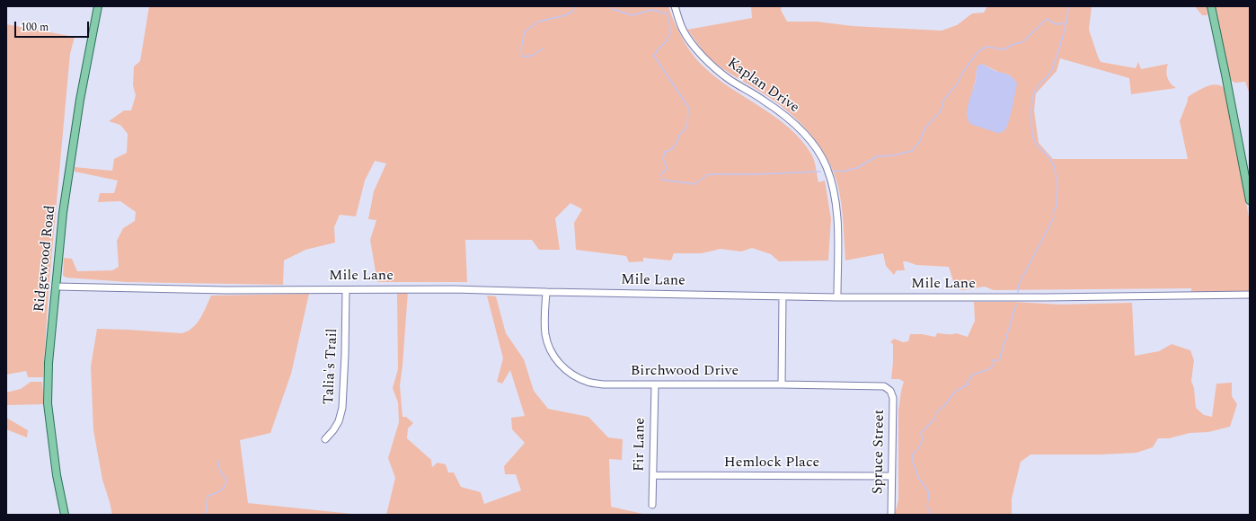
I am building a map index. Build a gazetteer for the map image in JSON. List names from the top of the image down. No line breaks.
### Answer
{"streets":{"main road":["Ridgewood Road"],"street":["Kaplan Drive","Mile Lane","Talia's Trail","Birchwood Drive","Fir Lane","Spruce Street","Hemlock Place"]},"crossings":[["Kaplan Drive","Mile Lane"],["Ridgewood Road","Mile Lane"],["Mile Lane","Talia's Trail"],["Mile Lane","Birchwood Drive"],["Birchwood Drive","Fir Lane"],["Birchwood Drive","Spruce Street"],["Fir Lane","Hemlock Place"],["Spruce Street","Hemlock Place"]],"scale_bar":"100 m"}
